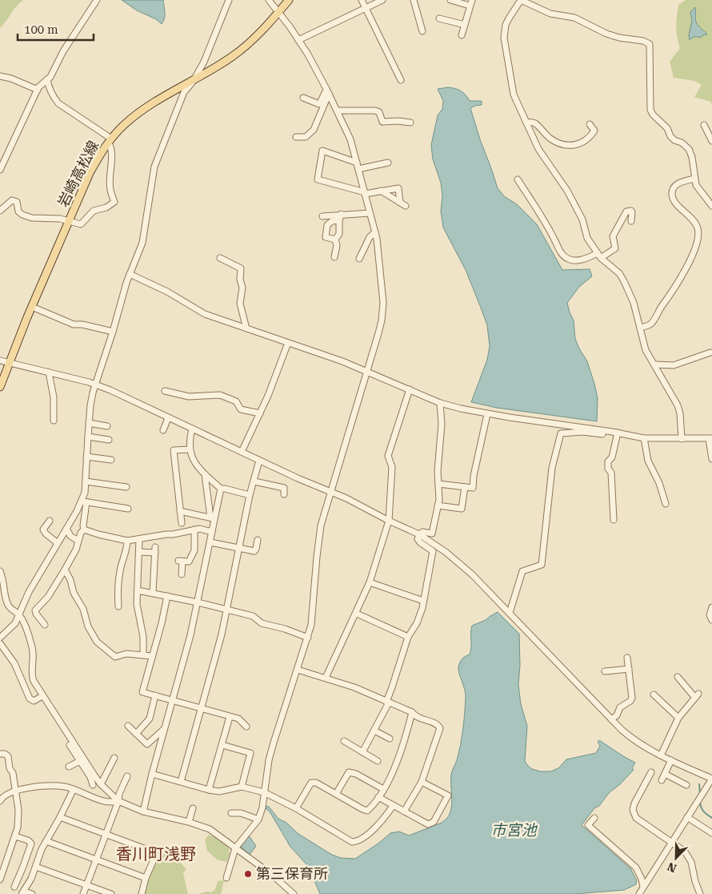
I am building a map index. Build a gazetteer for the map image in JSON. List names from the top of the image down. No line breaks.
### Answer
{"streets":{"main road":["岩崎高松線"]},"districts":["香川町浅野"],"water":["市宮池"],"places":["第三保育所"],"scale_bar":"100 m","north":"bottom left"}
